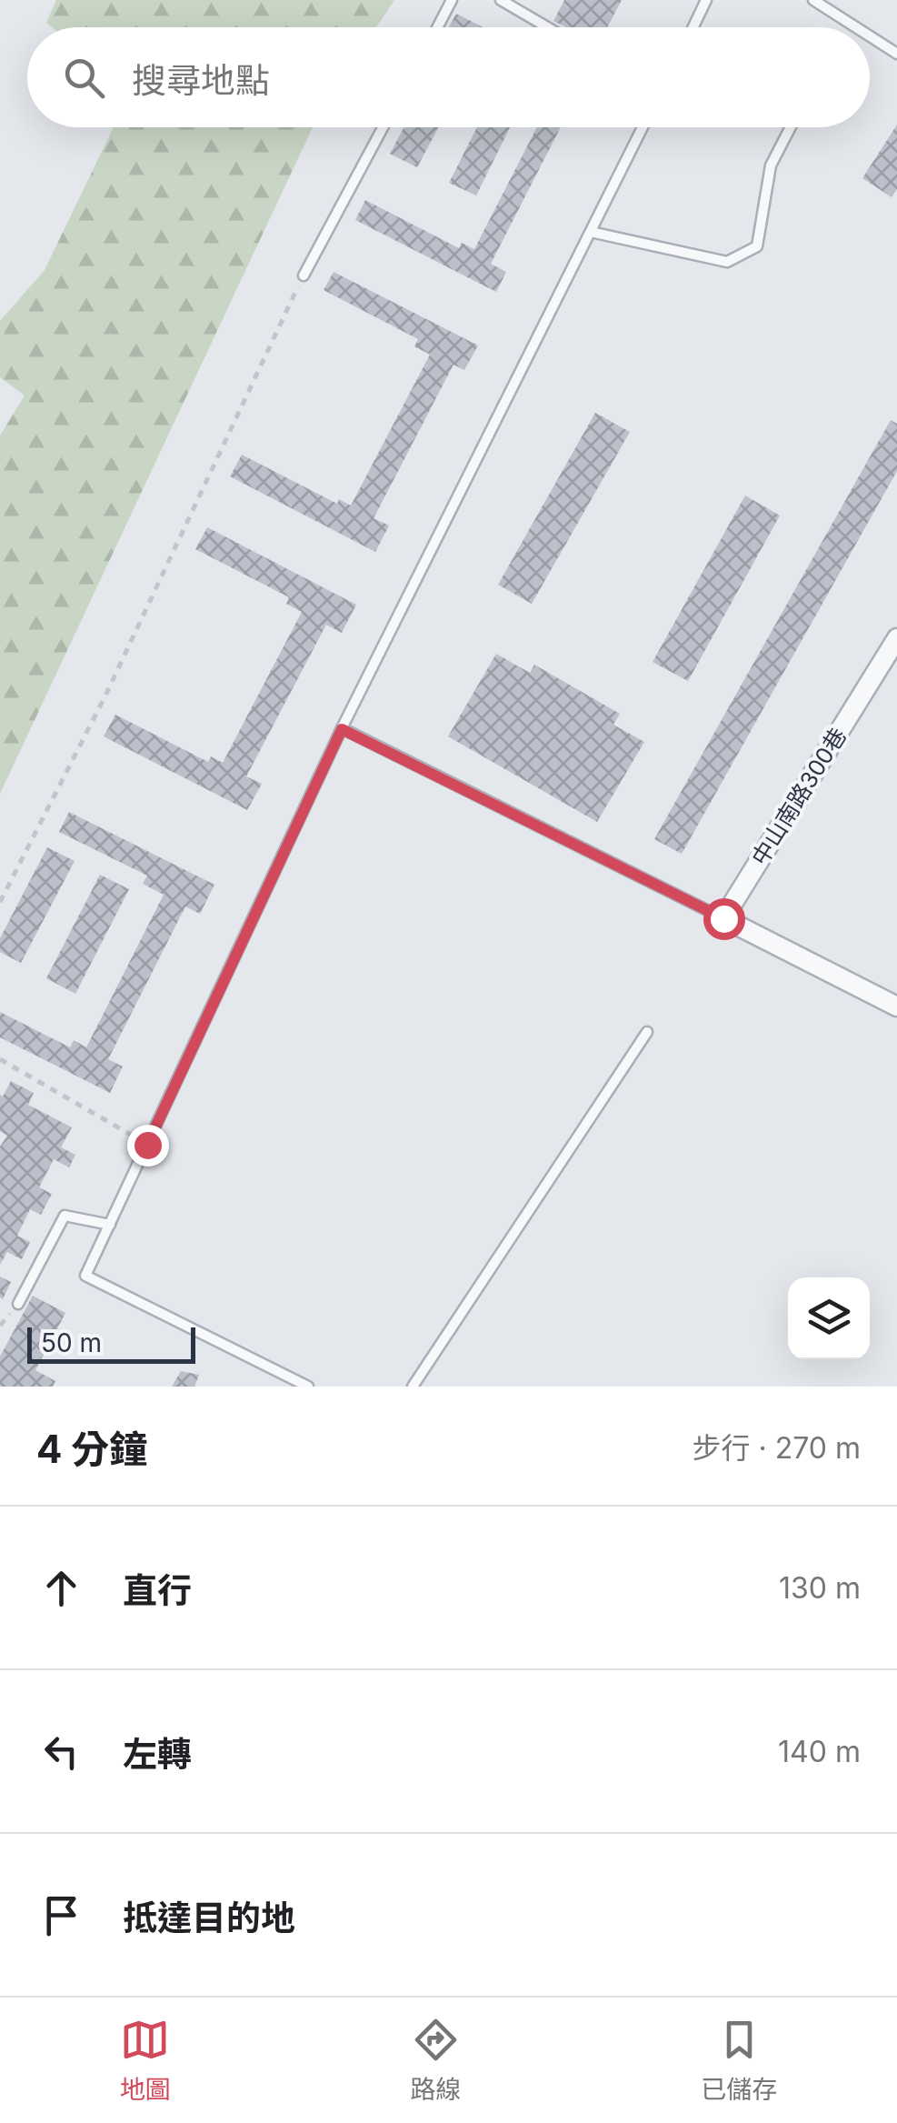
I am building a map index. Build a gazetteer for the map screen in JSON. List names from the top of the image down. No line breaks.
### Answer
{"streets":{"street":["中山南路300巷"]},"scale_bar":"50 m","page":{"search":"搜尋地點","scale":"50 m","heading":["4 分鐘","步行 · 270 m"],"list":[["直行","130 m"],["左轉","140 m"],"抵達目的地"],"nav":["地圖","路線","已儲存"]}}
